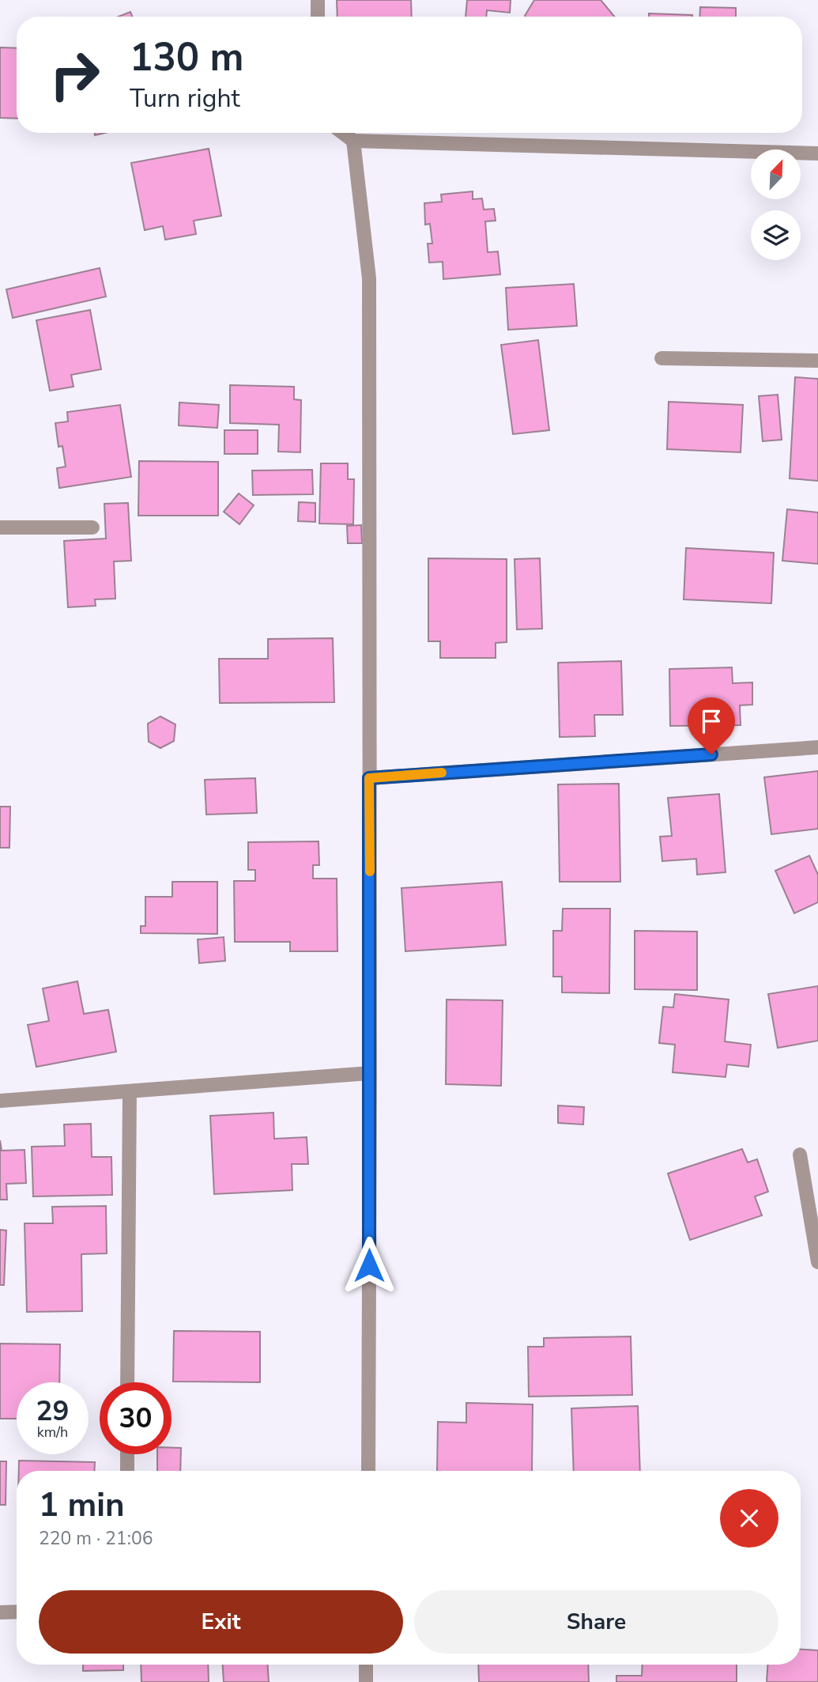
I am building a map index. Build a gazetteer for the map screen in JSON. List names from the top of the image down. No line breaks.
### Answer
{"north":"top right","page":{"turn":["130 m","Turn right"],"speed":"29 km/h","limit":"30","heading":["1 min","220 m · 21:06"],"buttons":["Exit","Share"]}}
